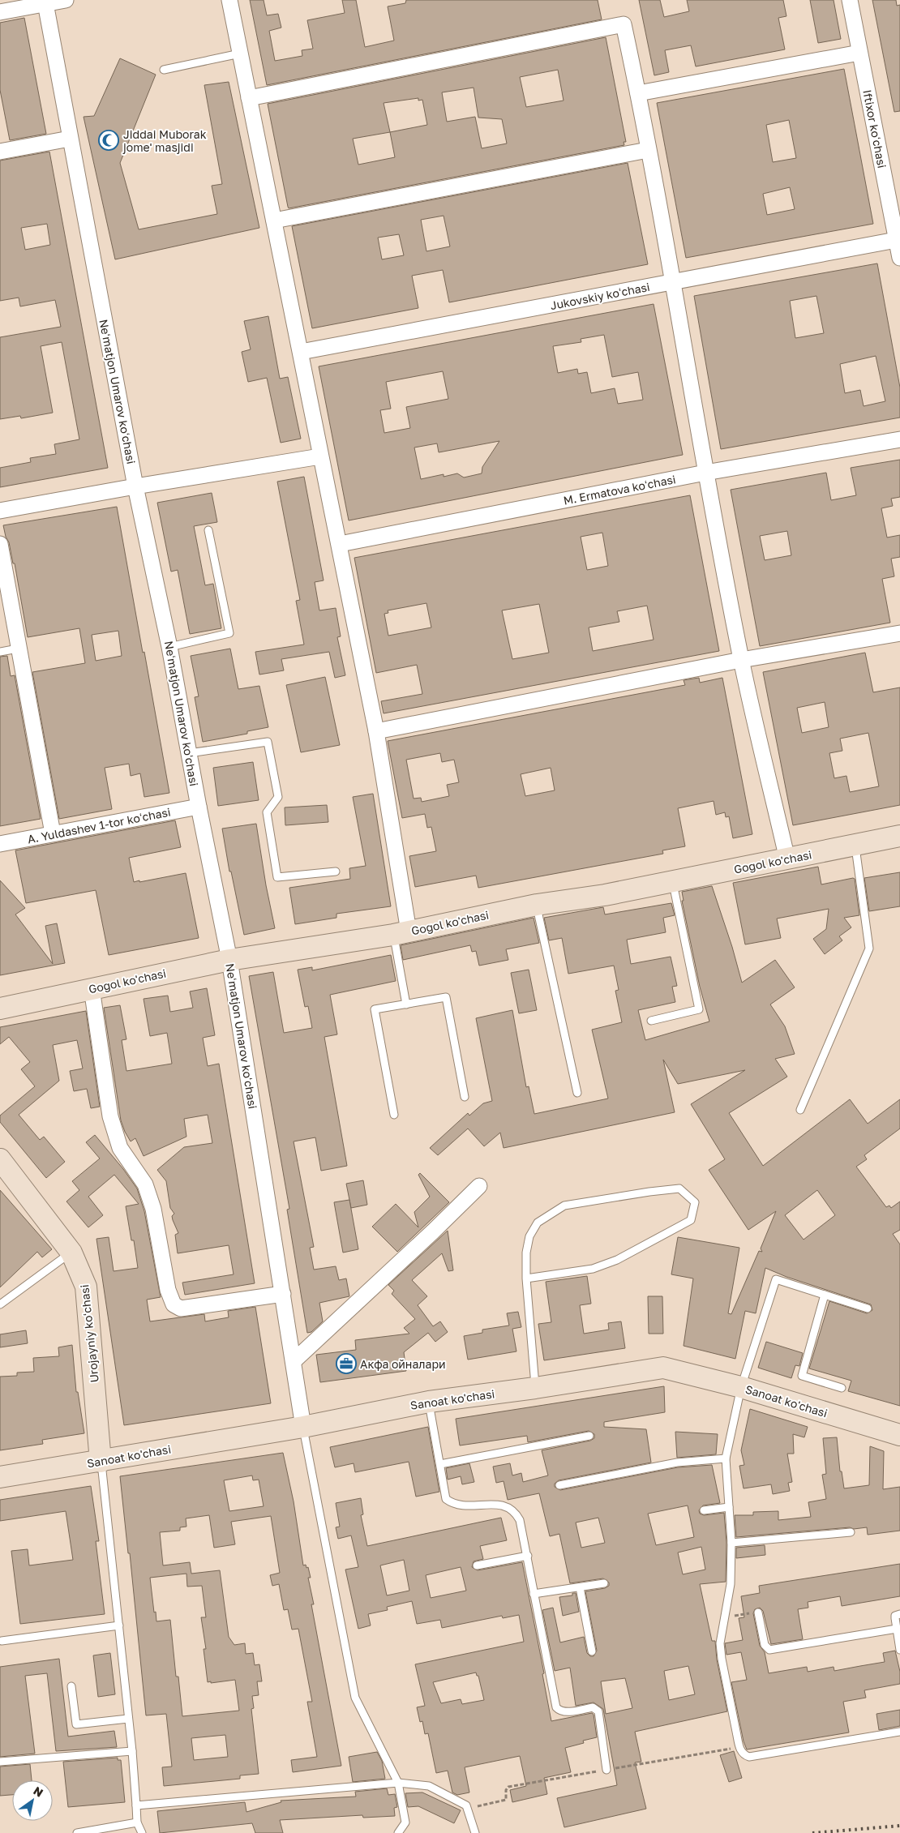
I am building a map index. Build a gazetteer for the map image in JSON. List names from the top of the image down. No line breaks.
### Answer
{"streets":{"main road":["Gogol ko'chasi","Urоjayniy koʻchasi","Sanoat ko'chasi"],"street":["Iftixor koʻchasi","Jukovskiy koʻchasi","Neʻmatjon Umarov koʻchasi","M. Ermatova koʻchasi","A. Yuldashev 1-tor koʻchasi"]},"crossings":[["Iftixor koʻchasi","Jukovskiy koʻchasi"],["Neʻmatjon Umarov koʻchasi","A. Yuldashev 1-tor koʻchasi"],["Neʻmatjon Umarov koʻchasi","Gogol ko'chasi"],["Neʻmatjon Umarov koʻchasi","Sanoat ko'chasi"],["Urоjayniy koʻchasi","Sanoat ko'chasi"]],"places":{"mosque":["Jiddai Muborak jome' masjidi"],"office":["Акфа ойналари"]},"north":"top right"}
